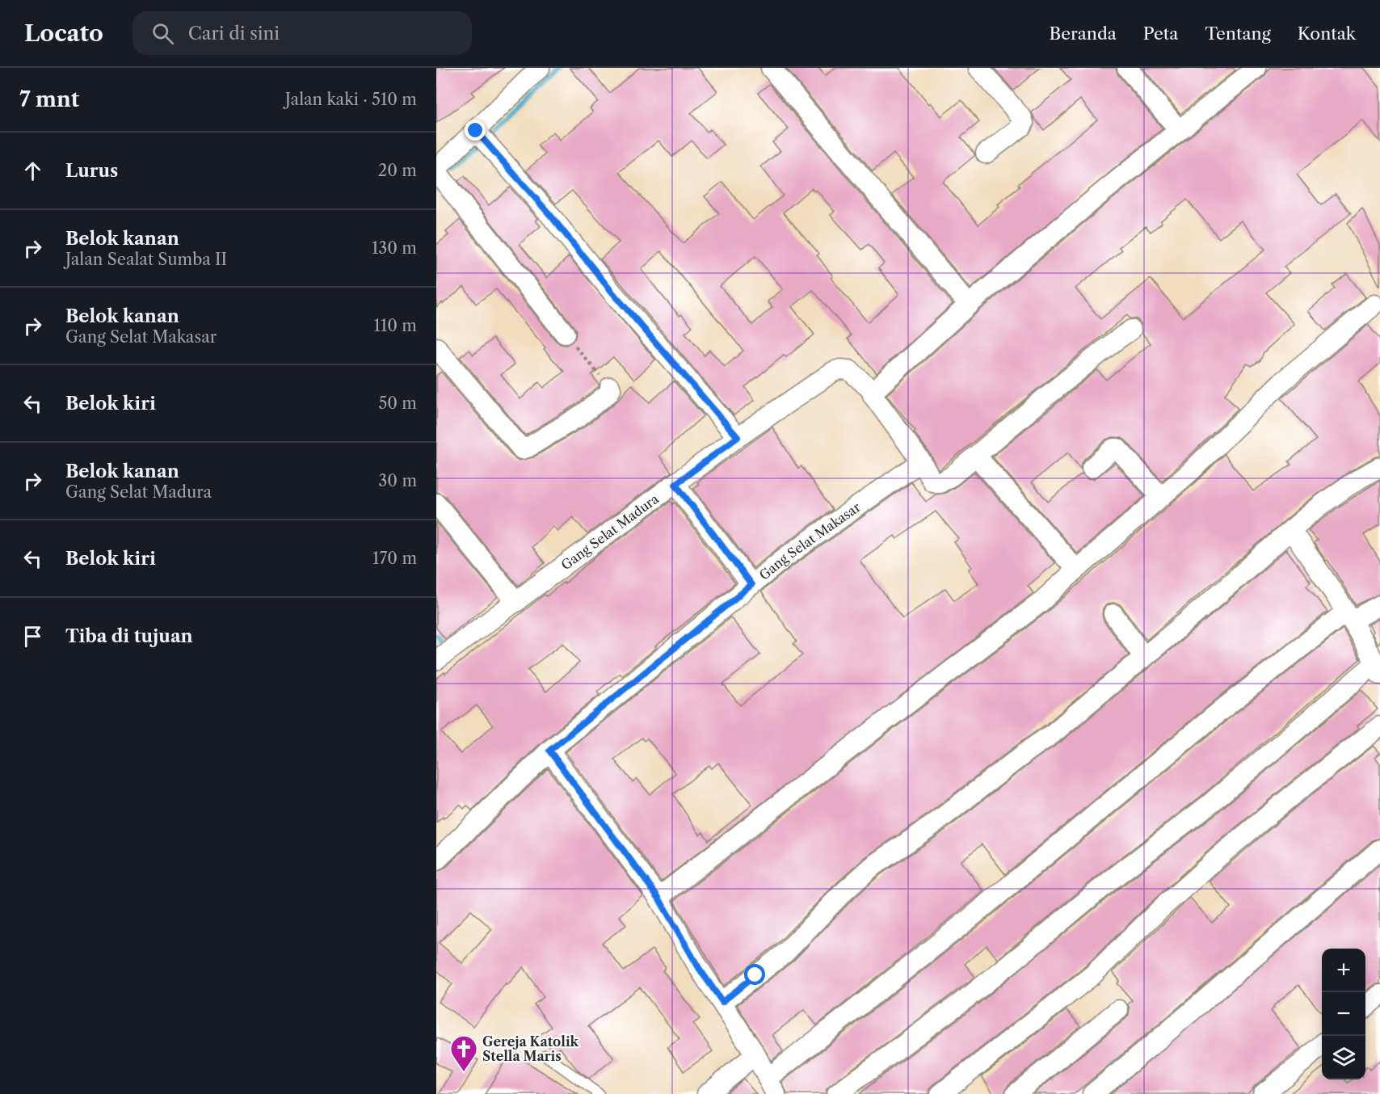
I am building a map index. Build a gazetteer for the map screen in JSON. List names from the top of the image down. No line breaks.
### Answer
{"streets":{"street":["Gang Selat Madura","Gang Selat Makasar"]},"places":{"church":["Gereja Katolik Stella Maris"]},"page":{"header":"Locato","search":"Cari di sini","nav":["Beranda","Peta","Tentang","Kontak"],"heading":["7 mnt","Jalan kaki · 510 m"],"list":[["Lurus","20 m"],["Belok kanan","Jalan Sealat Sumba II","130 m"],["Belok kanan","Gang Selat Makasar","110 m"],["Belok kiri","50 m"],["Belok kanan","Gang Selat Madura","30 m"],["Belok kiri","170 m"],"Tiba di tujuan"],"map_buttons":["+","−"]}}
